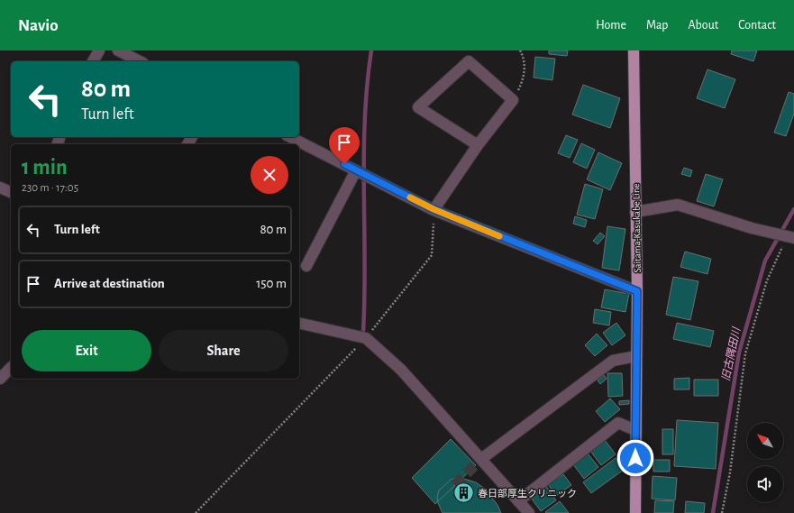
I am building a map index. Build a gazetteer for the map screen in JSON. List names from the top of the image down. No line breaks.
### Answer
{"streets":{"main road":["Saitama-Kasukabe Line"]},"water":["旧古隅田川"],"places":{"building":["春日部厚生クリニック"]},"north":"top left","page":{"header":"Navio","nav":["Home","Map","About","Contact"],"turn":["80 m","Turn left"],"heading":["1 min","230 m · 17:05"],"list":[{"name":"Turn left","value":"80 m"},{"name":"Arrive at destination","value":"150 m"}],"buttons":["Exit","Share"]}}
